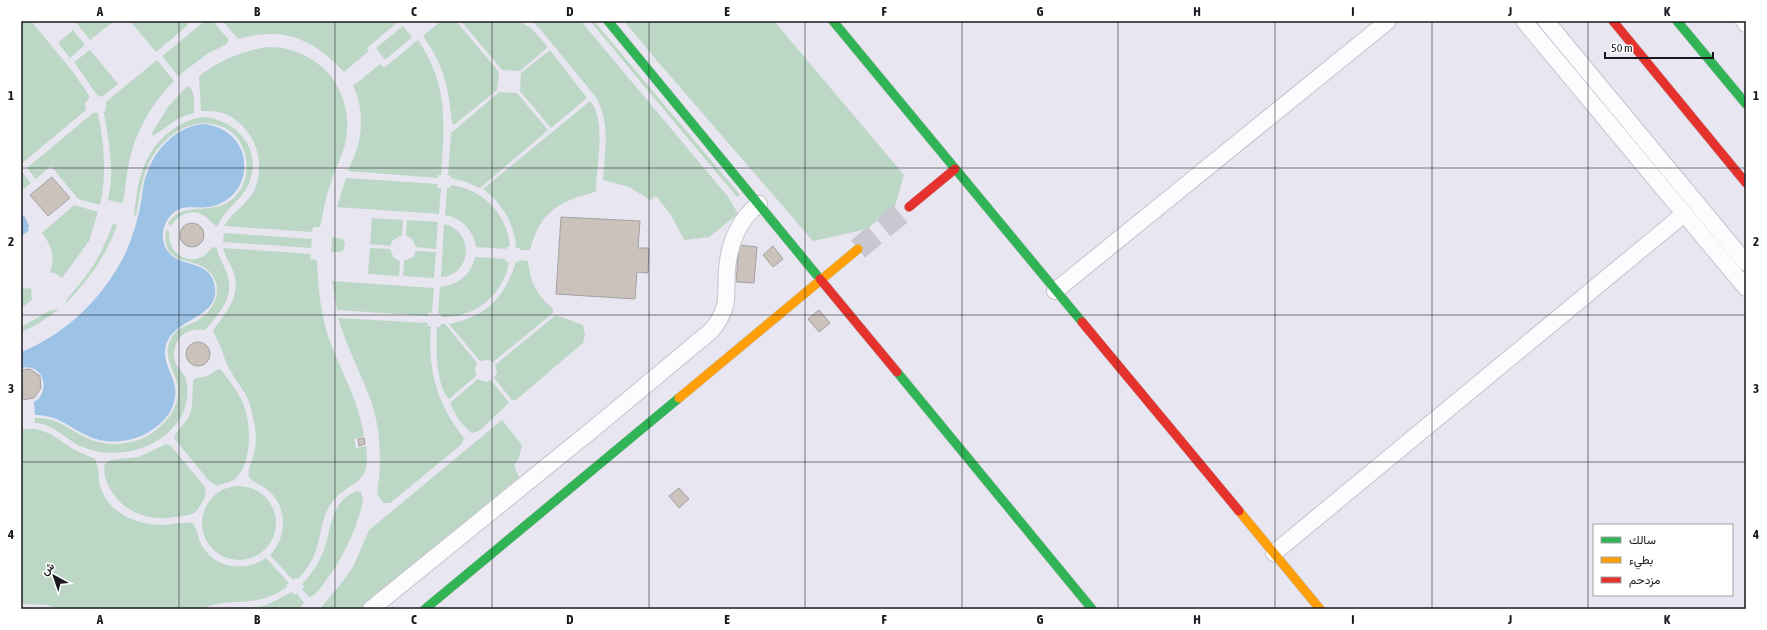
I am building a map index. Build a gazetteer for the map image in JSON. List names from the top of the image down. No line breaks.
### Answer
{"legend":["سالك","بطيء","مزدحم"],"scale_bar":"50 m","north":"top left","grid":{"columns":["A","B","C","D","E","F","G","H","I","J","K"],"rows":["1","2","3","4"]}}
